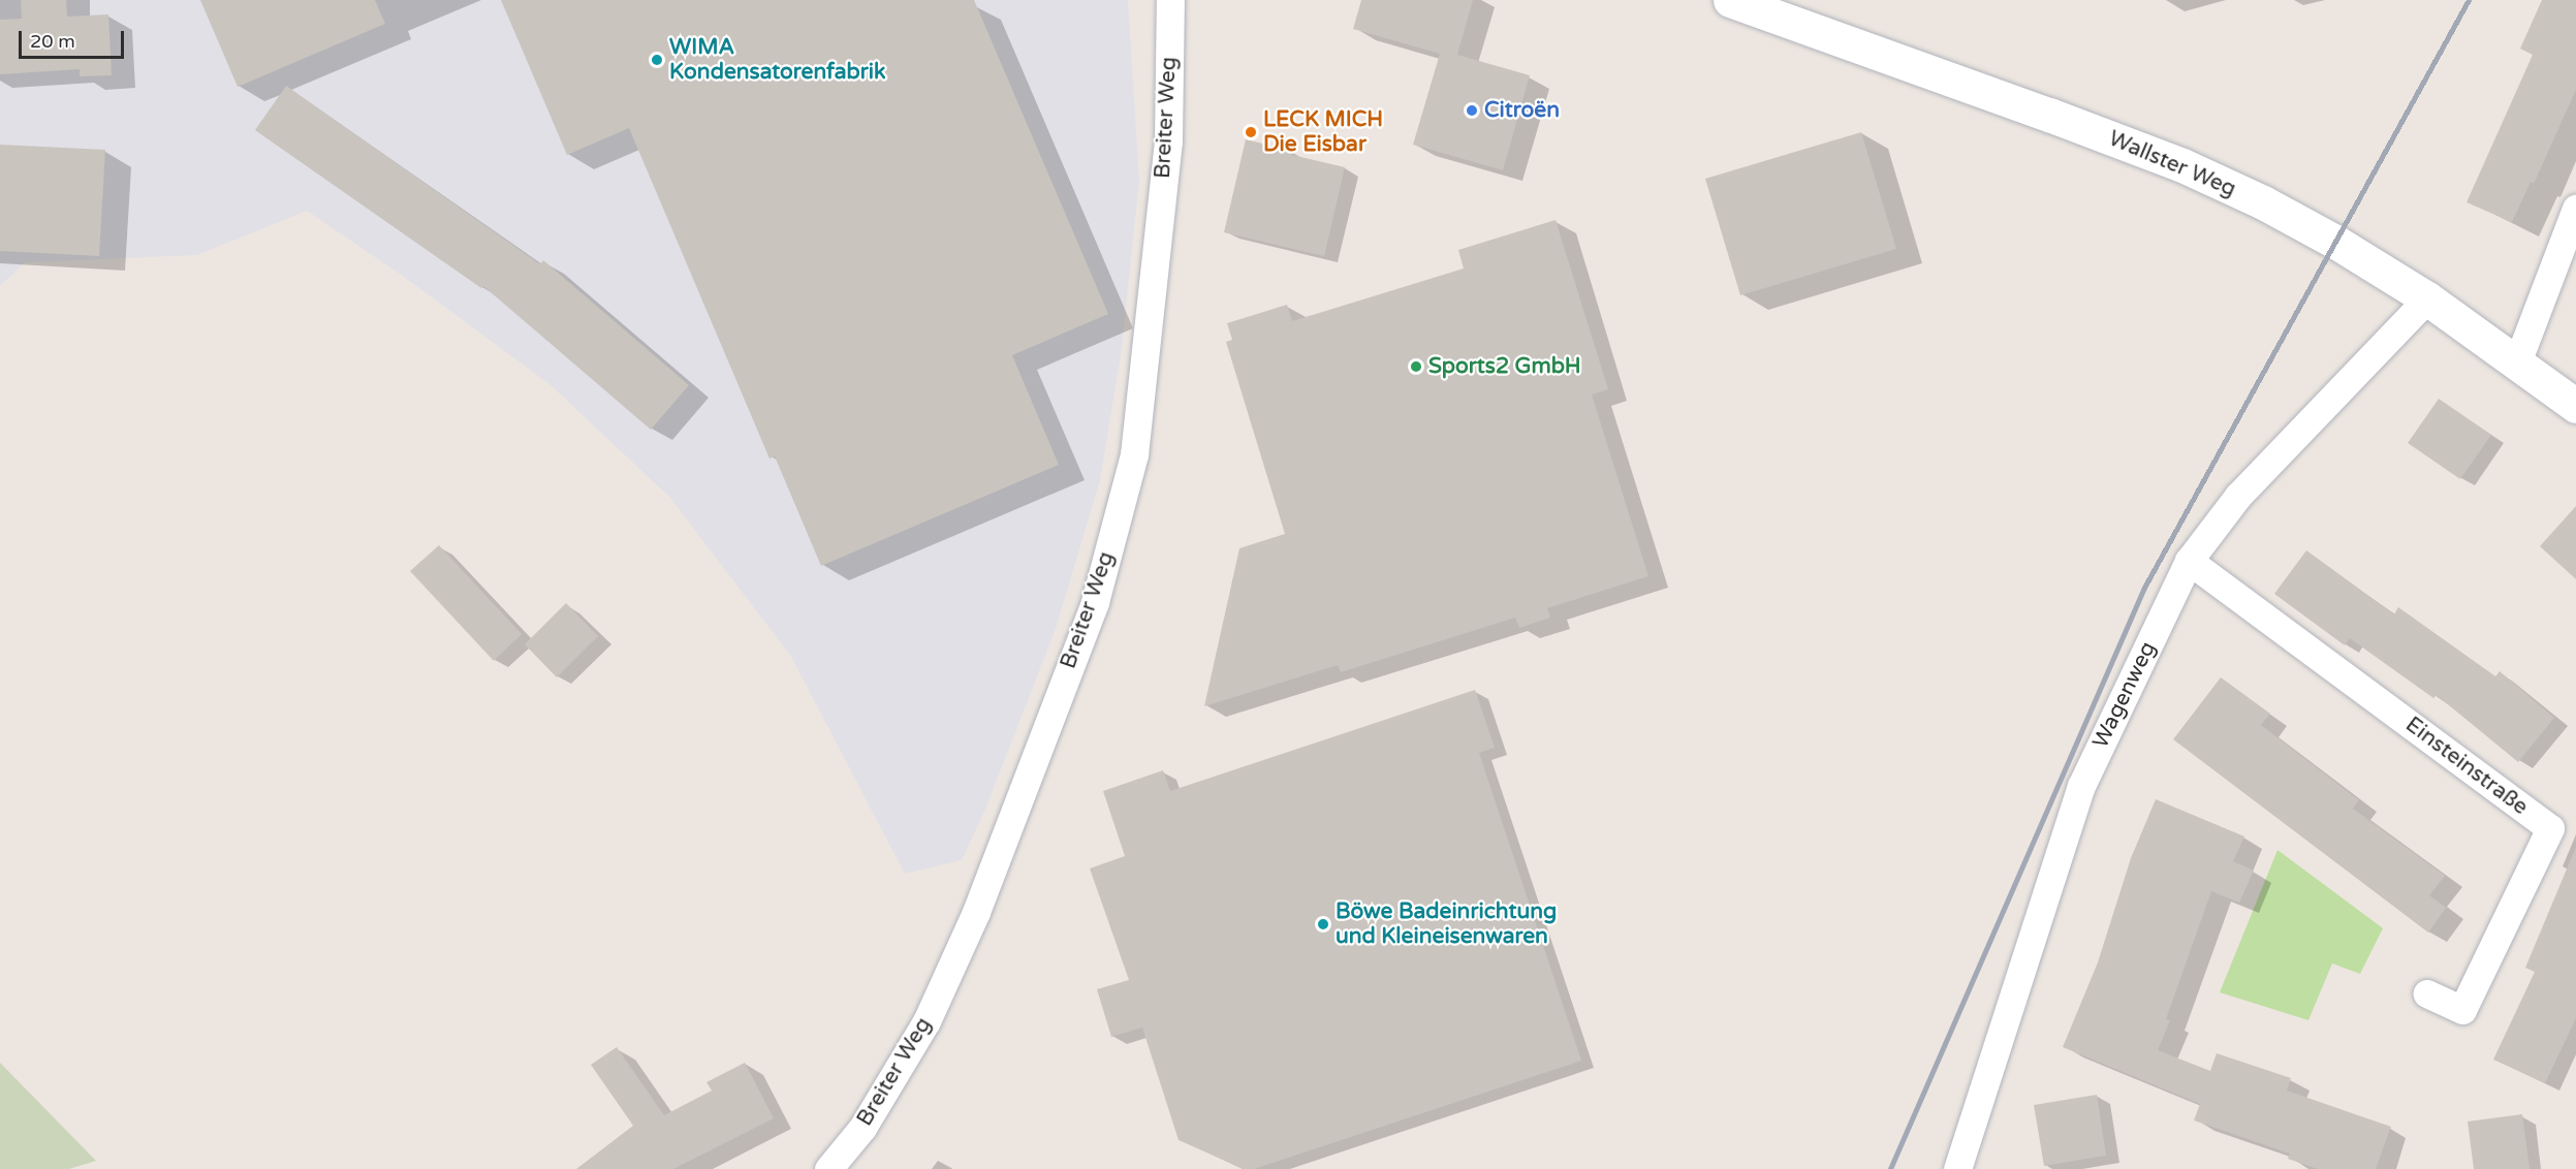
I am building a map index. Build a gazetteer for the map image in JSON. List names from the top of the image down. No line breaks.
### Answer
{"streets":{"street":["Breiter Weg","Wallster Weg","Wagenweg","Einsteinstraße"]},"crossings":[["Wallster Weg","Wagenweg"],["Wagenweg","Einsteinstraße"]],"places":["WIMA Kondensatorenfabrik","Citroën","LECK MICH Die Eisbar","Sports2 GmbH","Böwe Badeinrichtung und Kleineisenwaren"],"scale_bar":"20 m"}
